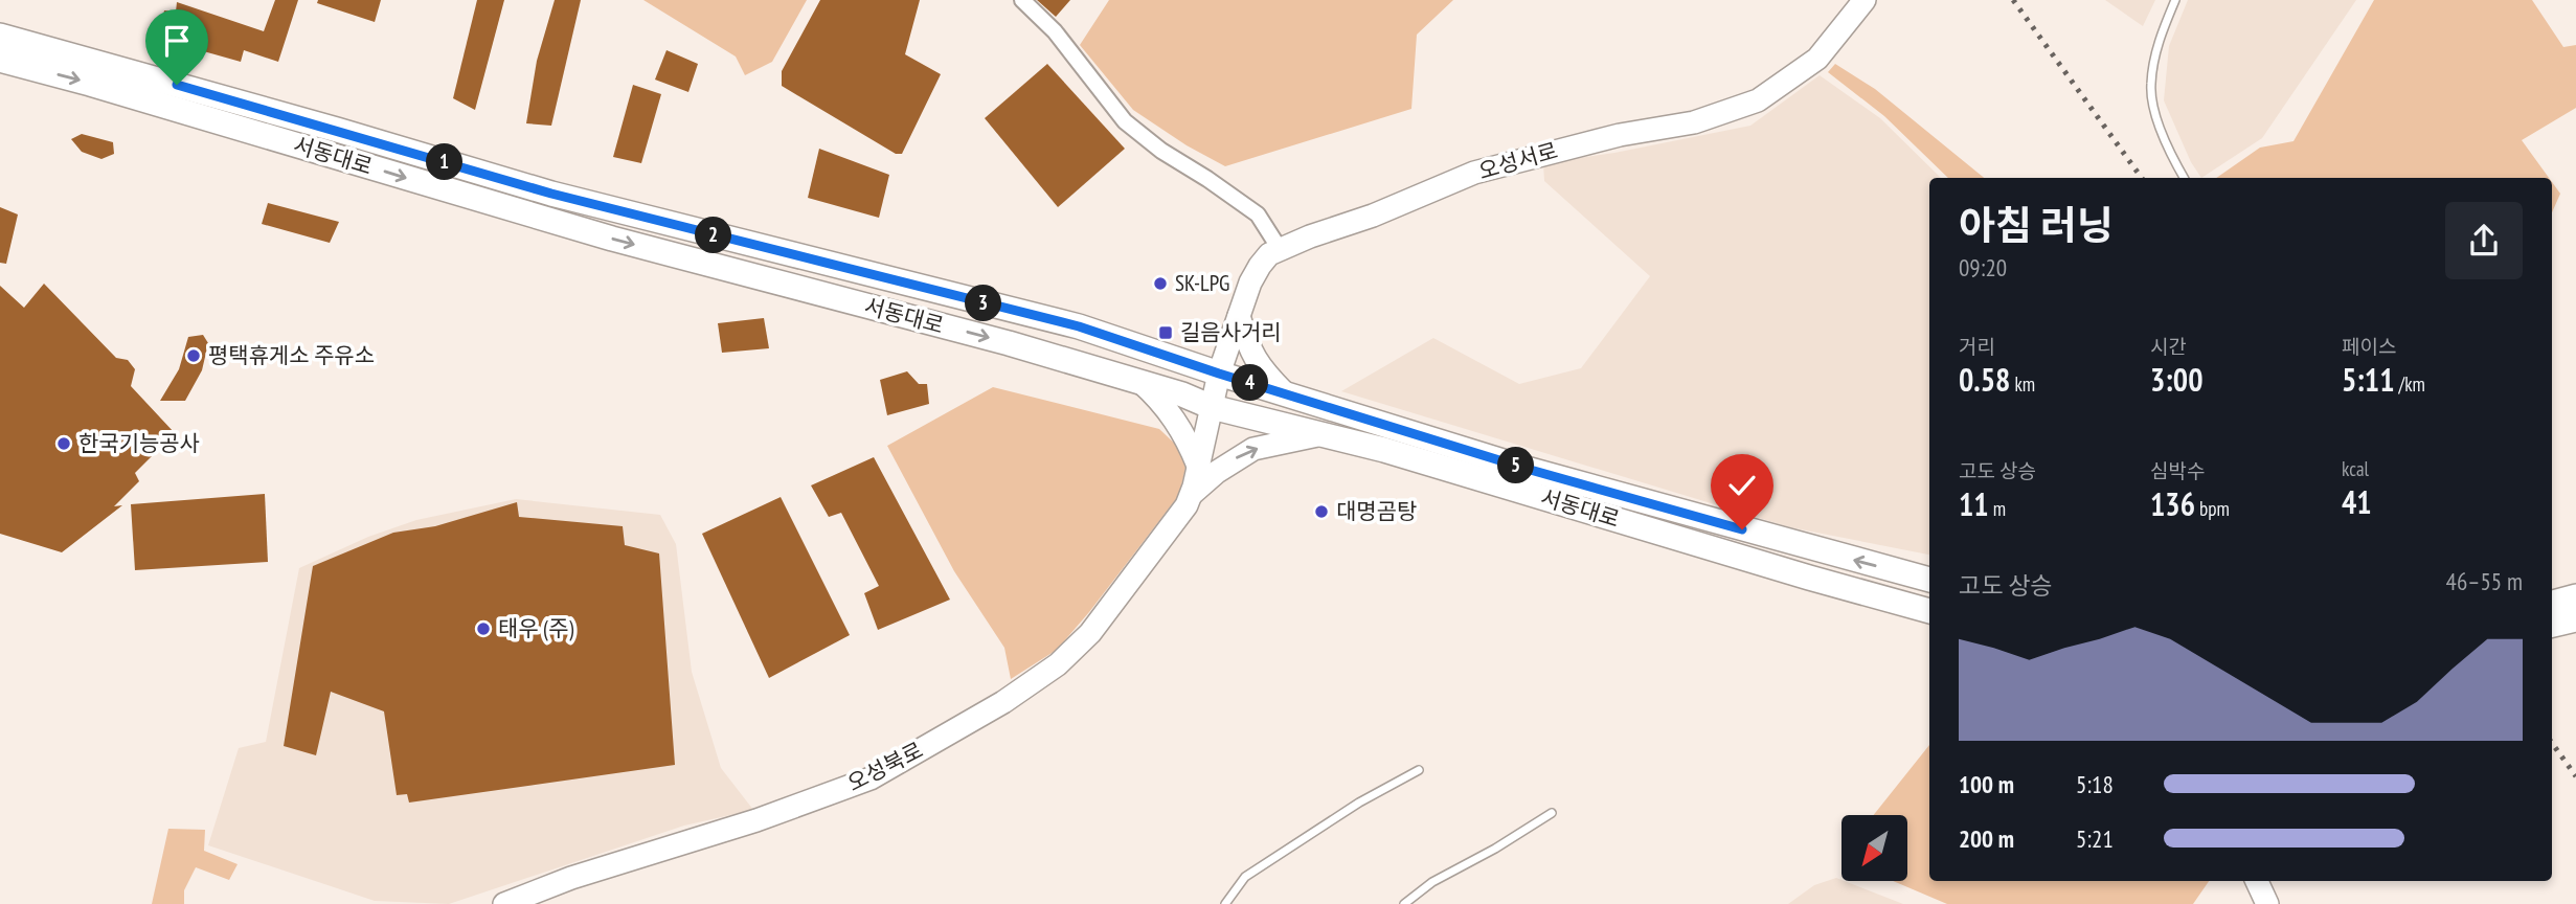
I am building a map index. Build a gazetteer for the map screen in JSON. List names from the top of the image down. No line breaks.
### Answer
{"streets":{"main road":["서동대로"],"street":["오성서로","오성북로"]},"crossings":[["서동대로","오성서로"],["오성서로","오성북로"]],"places":{"other":["SK-LPG","평택휴게소 주유소","한국기능공사","대명곰탕","태우 (주)"],"transit":["길음사거리"]},"north":"bottom left","page":{"pins":["1","2","3","4","5"],"heading":["아침 러닝","09:20"],"stats":[["거리","0.58 km"],["시간","3:00"],["페이스","5:11 /km"],["고도 상승","11 m"],["심박수","136 bpm"],["kcal","41"]],"chart":["고도 상승","46–55 m"],"list":[{"name":"100 m","note":"5:18"},{"name":"200 m","note":"5:21"}]}}
